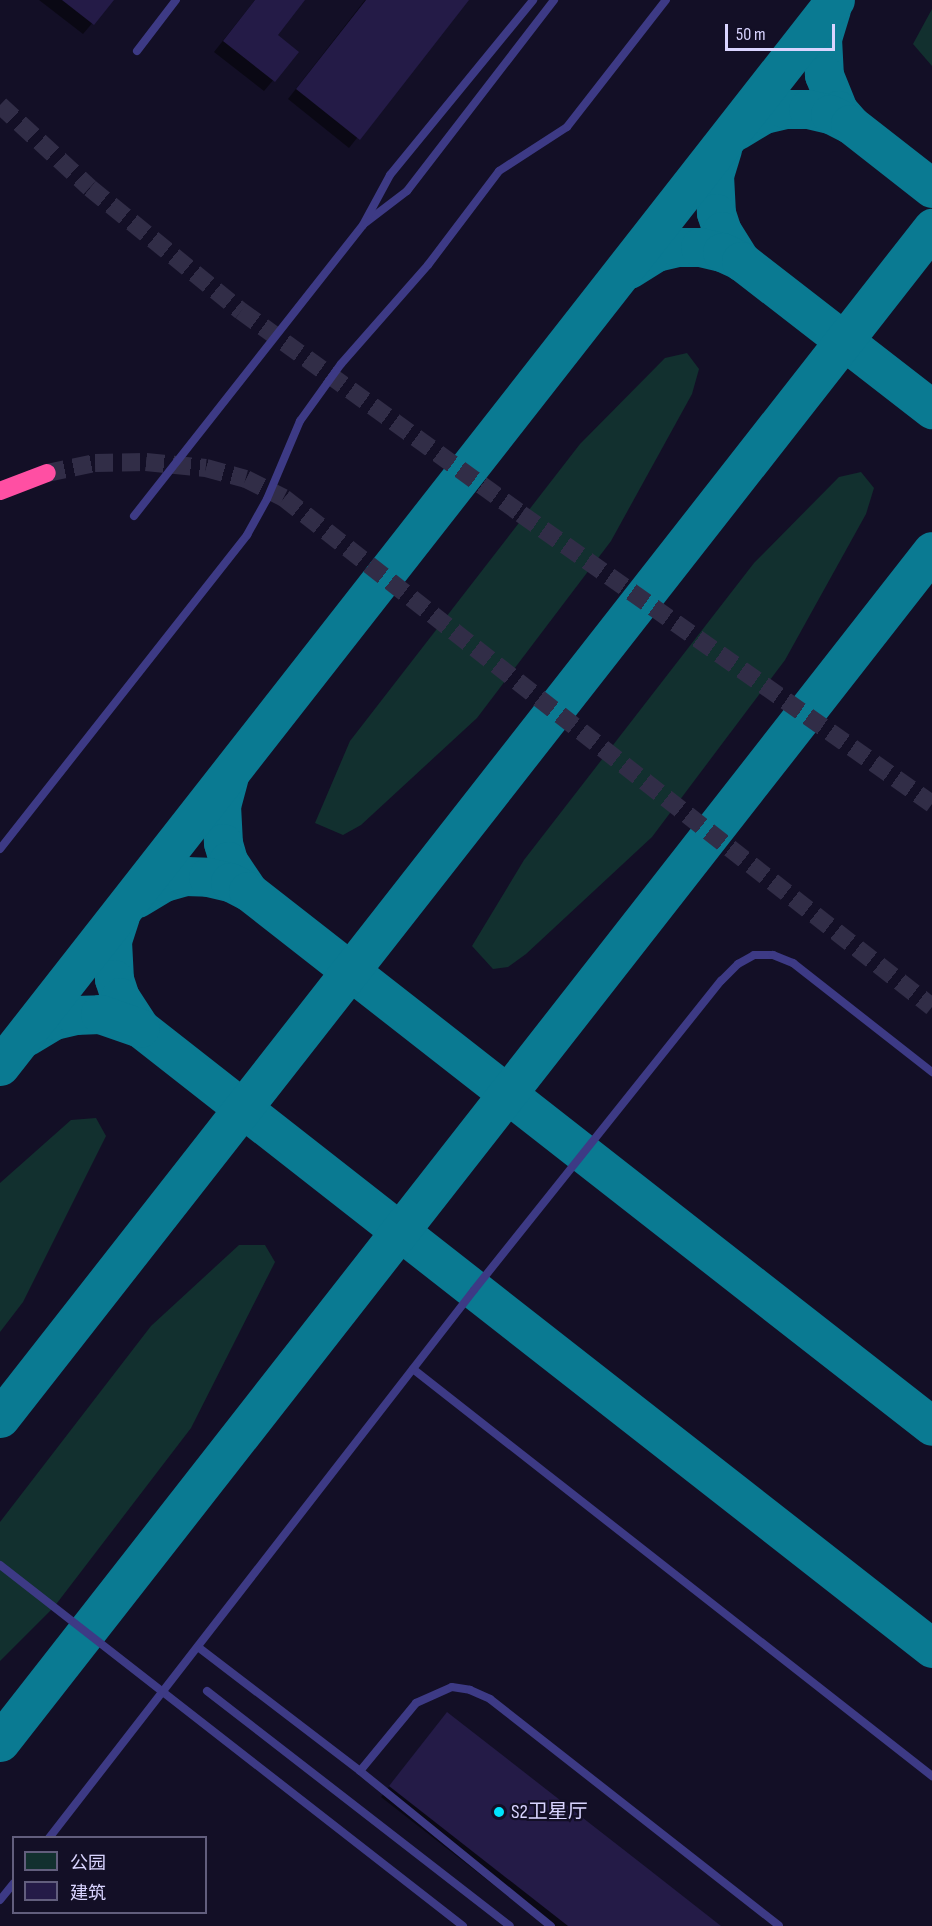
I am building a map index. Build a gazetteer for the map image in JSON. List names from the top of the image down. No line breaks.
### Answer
{"places":["S2卫星厅"],"legend":["公园","建筑"],"scale_bar":"50 m"}
